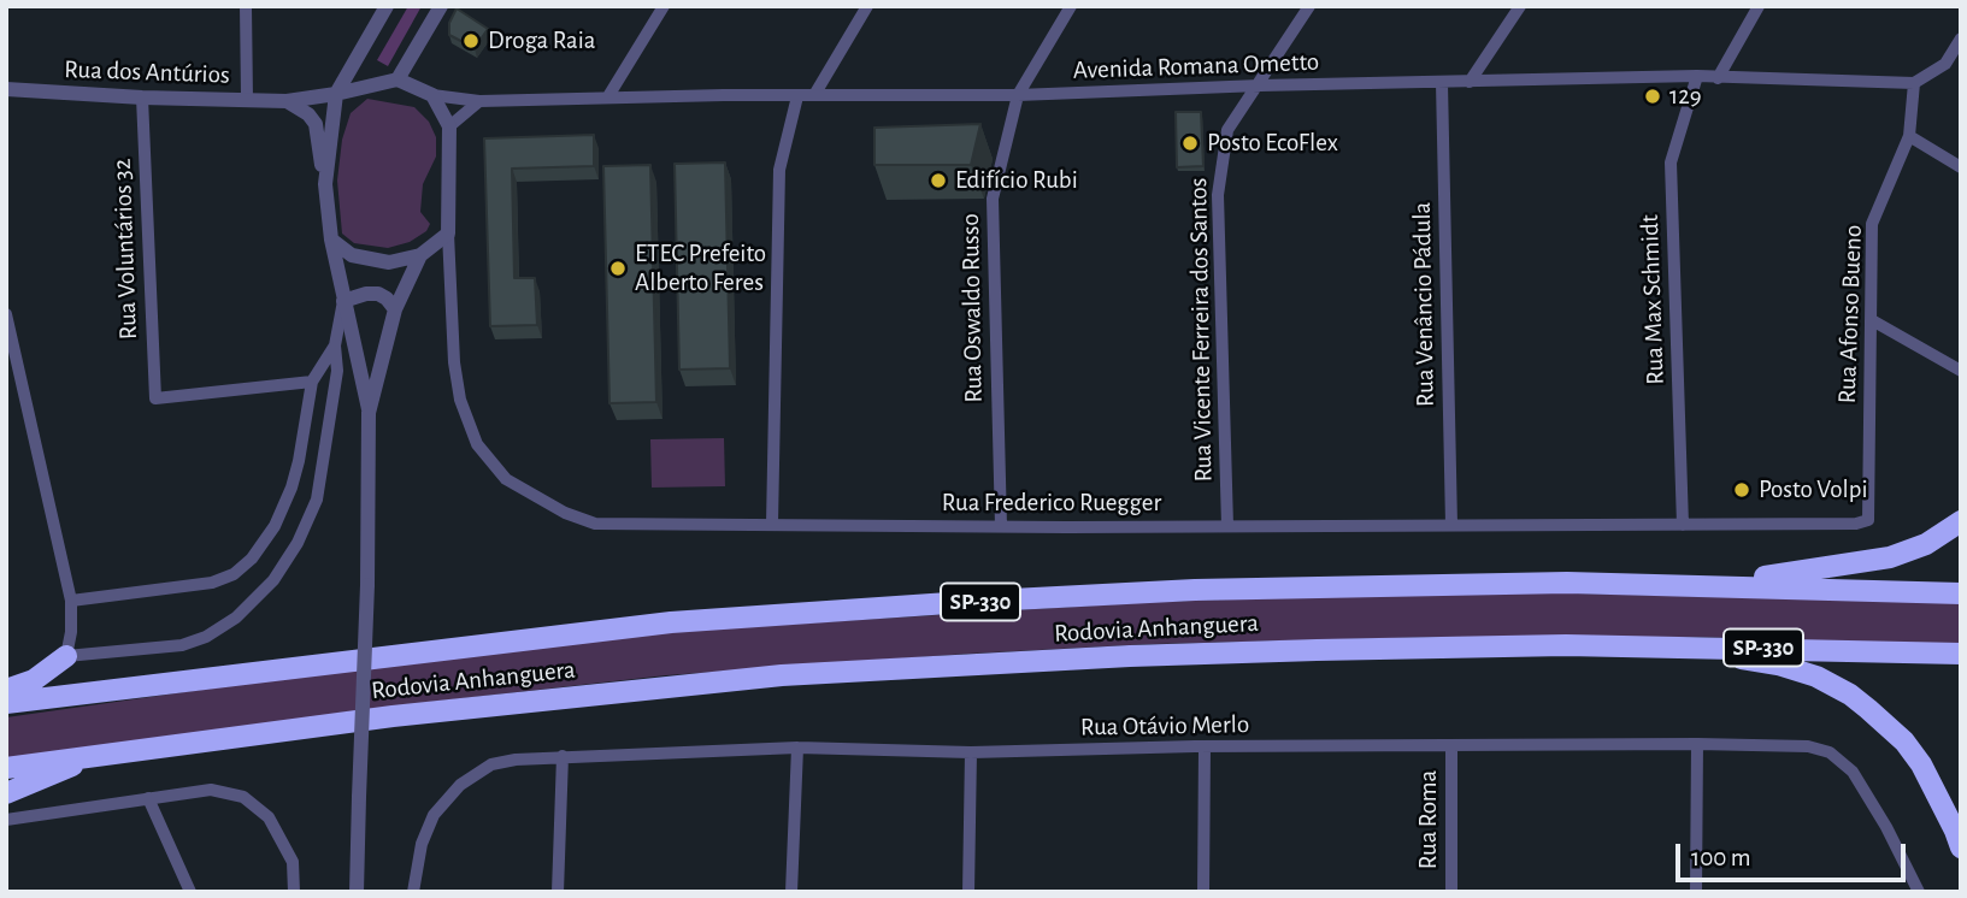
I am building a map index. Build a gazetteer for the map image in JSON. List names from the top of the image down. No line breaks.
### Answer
{"streets":{"highway":["SP-330","Rodovia Anhanguera"],"street":["Avenida Romana Ometto","Rua dos Antúrios","Rua Voluntários 32","Rua Max Schmidt","Rua Venâncio Pádula","Rua Oswaldo Russo","Rua Afonso Bueno","Rua Vicente Ferreira dos Santos","Rua Frederico Ruegger","Rua Otávio Merlo","Rua Roma"]},"crossings":[["Avenida Romana Ometto","Rua dos Antúrios"],["Avenida Romana Ometto","Rua Max Schmidt"],["Avenida Romana Ometto","Rua Venâncio Pádula"],["Avenida Romana Ometto","Rua Oswaldo Russo"],["Avenida Romana Ometto","Rua Afonso Bueno"],["Avenida Romana Ometto","Rua Vicente Ferreira dos Santos"],["Avenida Romana Ometto","Rua Frederico Ruegger"],["Rua dos Antúrios","Rua Voluntários 32"],["Rua dos Antúrios","Rua Frederico Ruegger"],["Rua Max Schmidt","Rua Frederico Ruegger"],["Rua Venâncio Pádula","Rua Frederico Ruegger"],["Rua Oswaldo Russo","Rua Frederico Ruegger"],["Rua Afonso Bueno","Rua Frederico Ruegger"],["Rua Vicente Ferreira dos Santos","Rua Frederico Ruegger"],["Rua Otávio Merlo","Rua Roma"]],"places":["Droga Raia","129","Posto EcoFlex","Edifício Rubi","ETEC Prefeito Alberto Feres","Posto Volpi"],"scale_bar":"100 m"}
